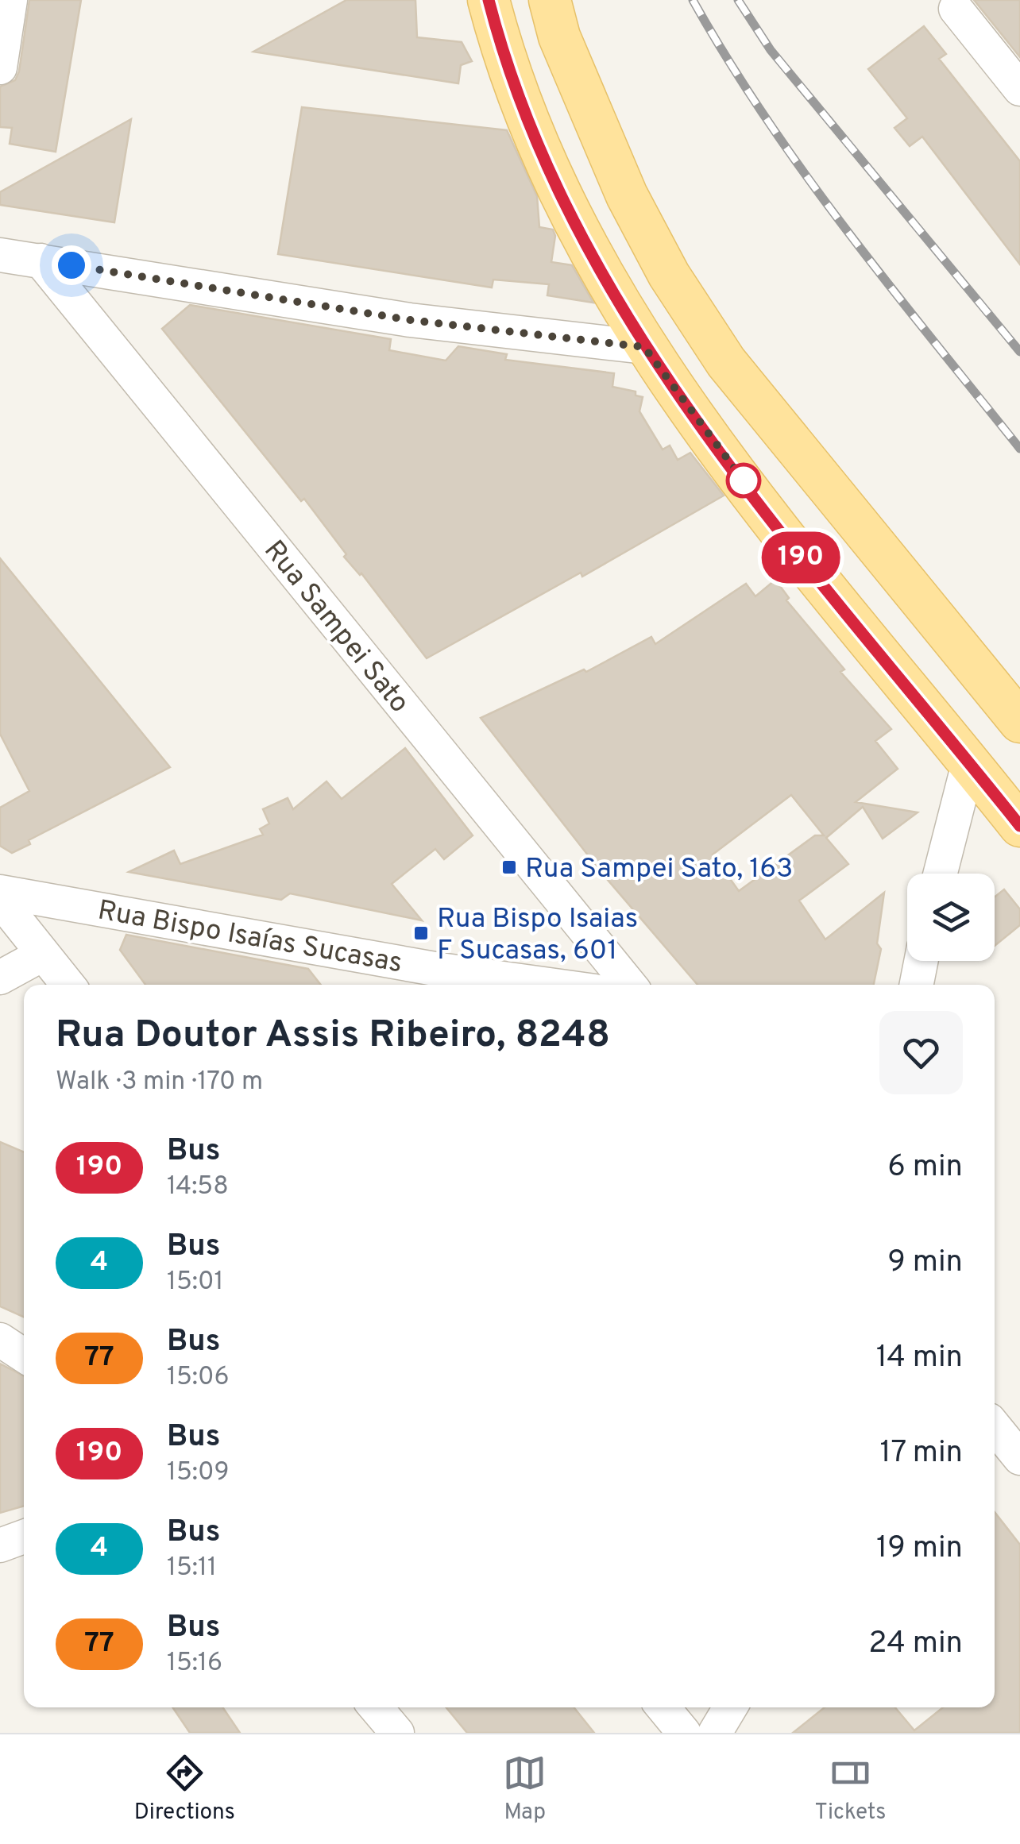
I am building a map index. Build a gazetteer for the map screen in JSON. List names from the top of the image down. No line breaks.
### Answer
{"streets":{"street":["Rua Sampei Sato","Rua Bispo Isaías Sucasas"]},"places":{"transit":["Rua Sampei Sato, 163","Rua Bispo Isaias F Sucasas, 601"]},"lines":["bus line 190"],"page":{"on_map":"190","heading":["Rua Doutor Assis Ribeiro, 8248","Walk · 3 min · 170 m"],"list":[{"mark":"190","name":"Bus","note":"14:58","value":"6 min"},{"mark":"4","name":"Bus","note":"15:01","value":"9 min"},{"mark":"77","name":"Bus","note":"15:06","value":"14 min"},{"mark":"190","name":"Bus","note":"15:09","value":"17 min"},{"mark":"4","name":"Bus","note":"15:11","value":"19 min"},{"mark":"77","name":"Bus","note":"15:16","value":"24 min"}],"tabs":["Directions","Map","Tickets"]}}
